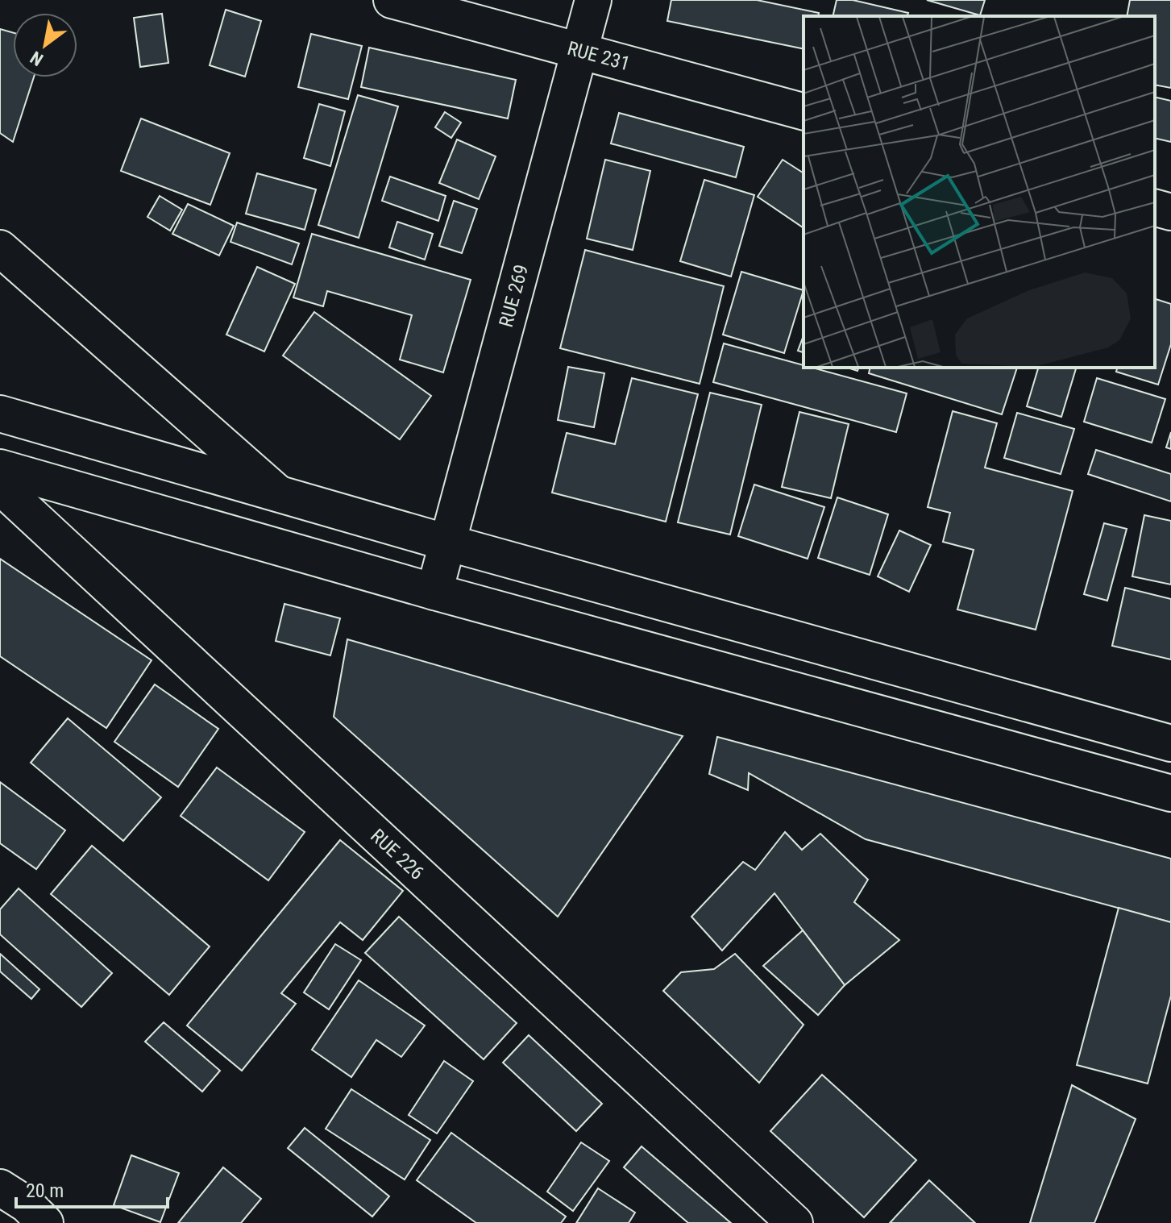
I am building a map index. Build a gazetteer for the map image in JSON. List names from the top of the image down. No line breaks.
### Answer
{"streets":{"street":["RUE 231","RUE 269","RUE 226"]},"crossings":[["RUE 231","RUE 269"]],"scale_bar":"20 m","north":"bottom left"}
